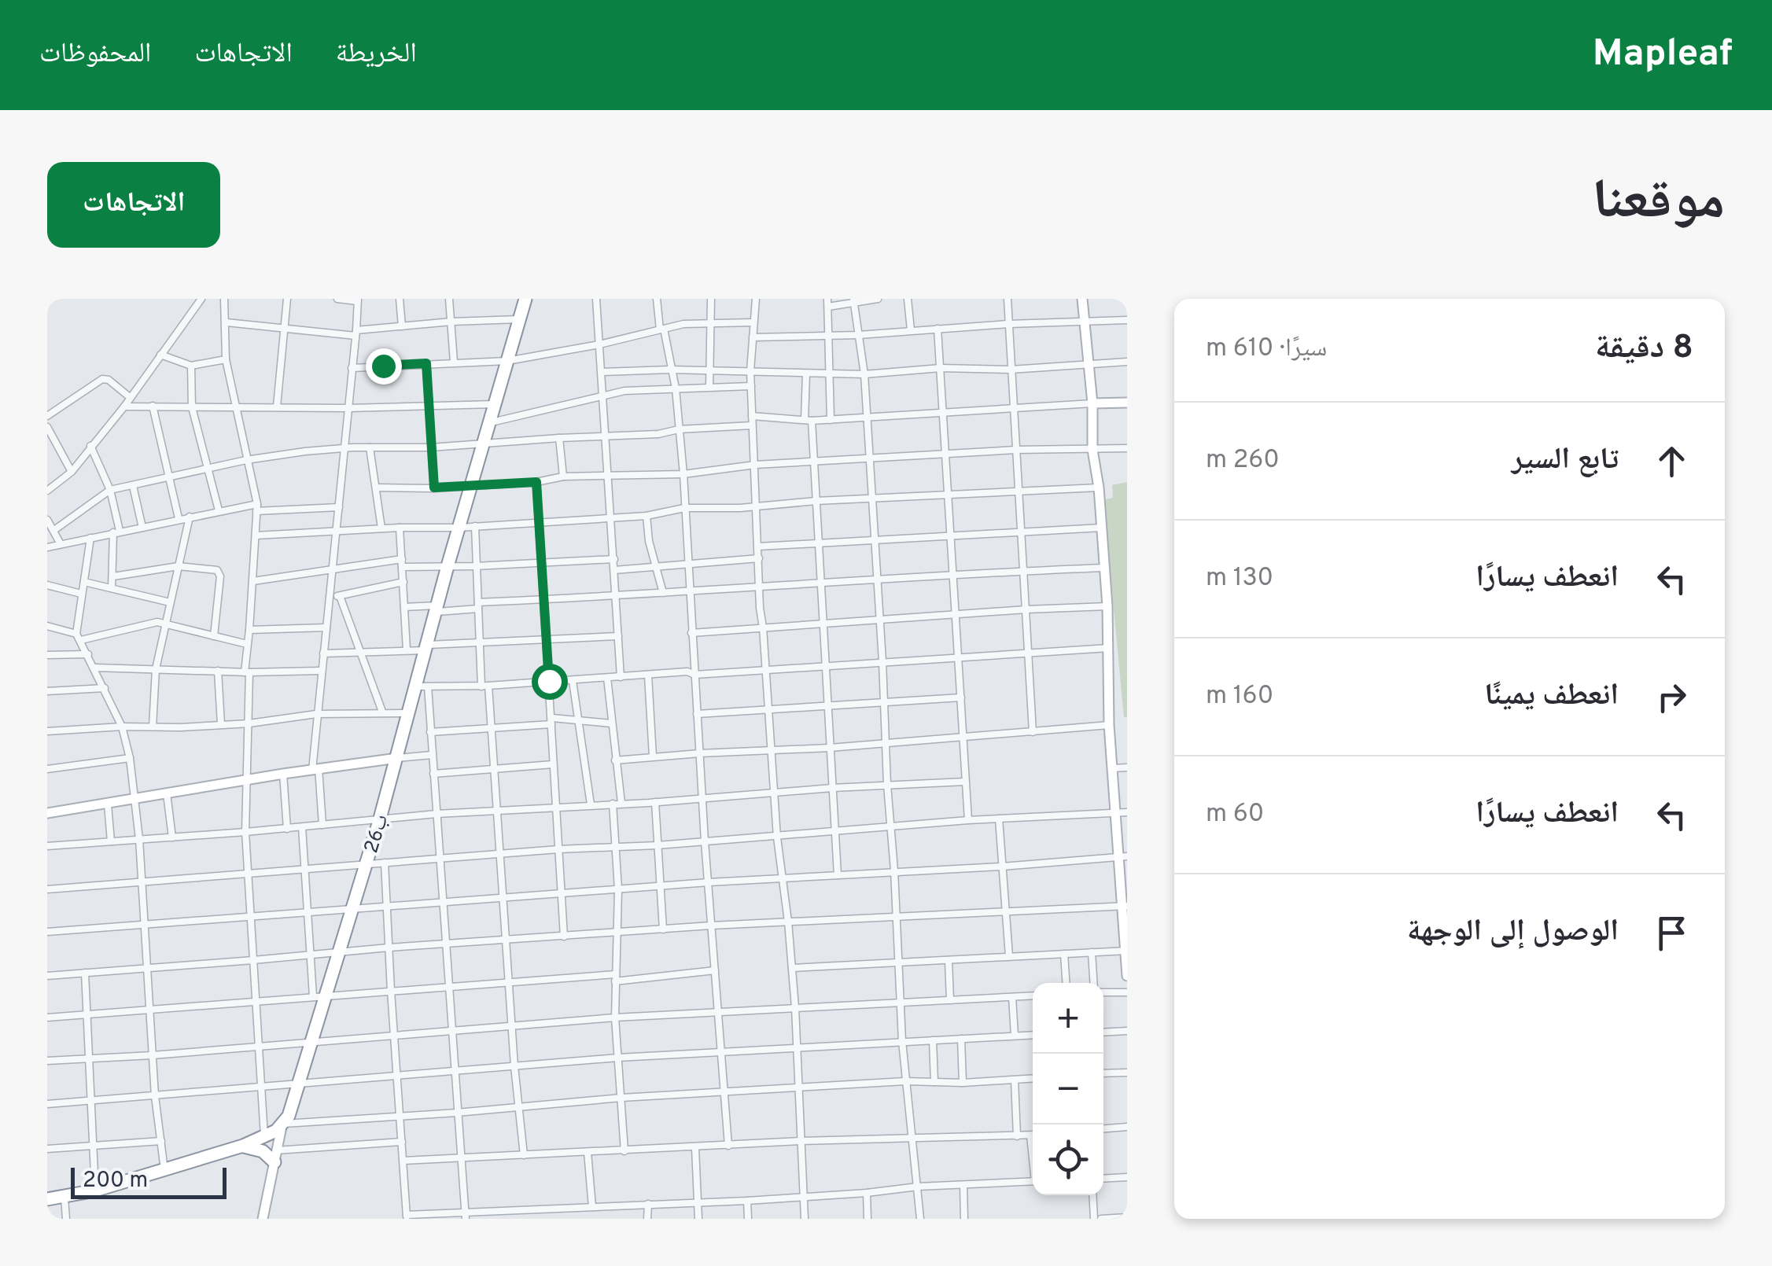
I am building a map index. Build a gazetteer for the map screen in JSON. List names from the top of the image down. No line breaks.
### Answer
{"streets":{"highway":["26ب"]},"scale_bar":"200 m","page":{"header":"Mapleaf","nav":["الخريطة","الاتجاهات","المحفوظات"],"title":"موقعنا","buttons":"الاتجاهات","heading":["8 دقيقة","سيرًا · 610 m"],"list":[["تابع السير","260 m"],["انعطف يسارًا","130 m"],["انعطف يمينًا","160 m"],["انعطف يسارًا","60 m"],"الوصول إلى الوجهة"],"map_buttons":["+","−"],"scale":"200 m"}}
